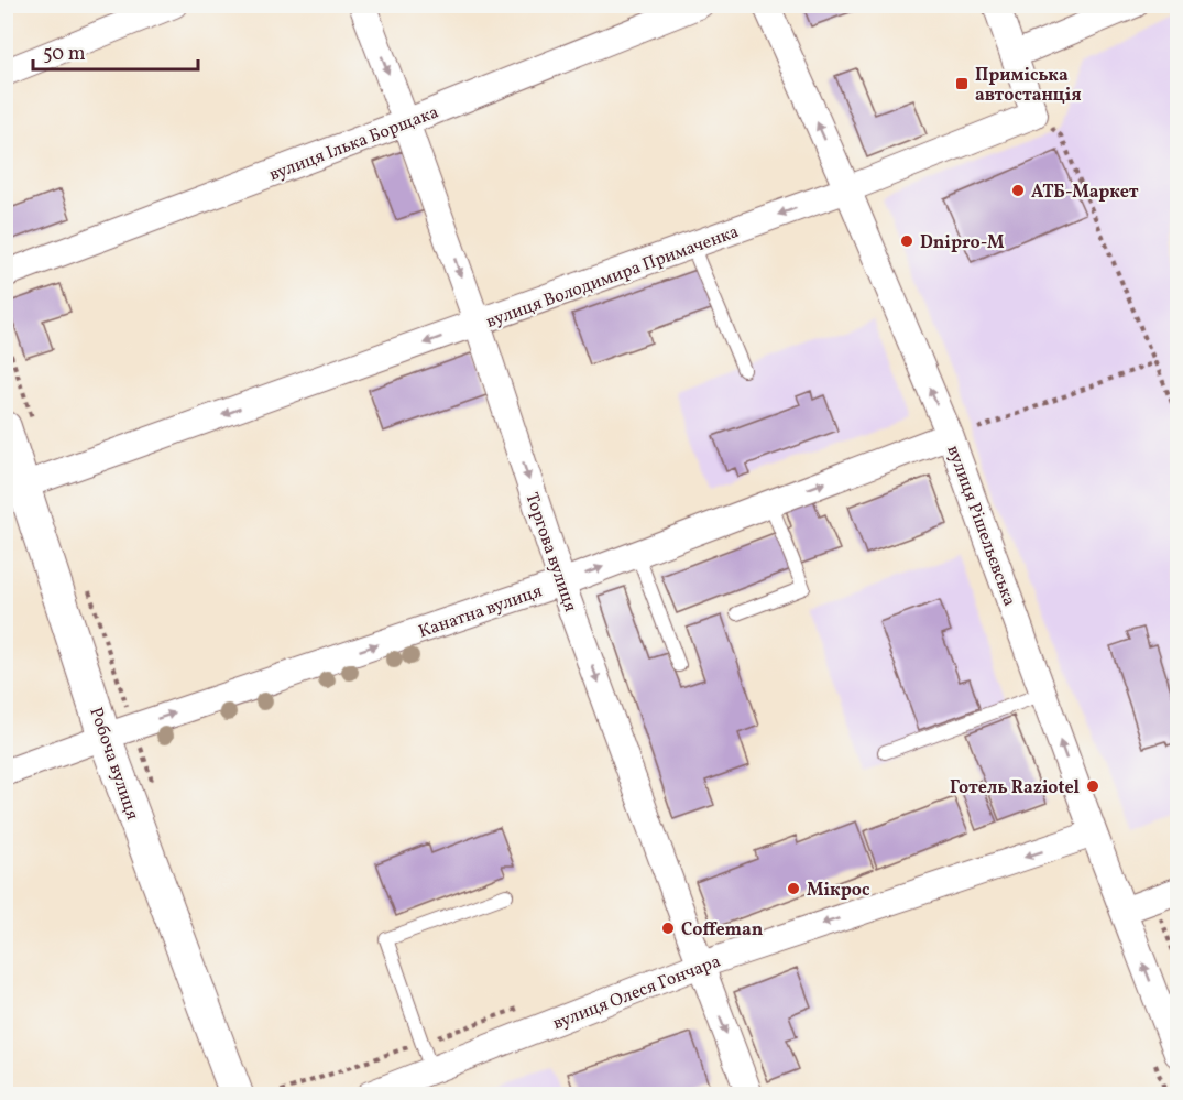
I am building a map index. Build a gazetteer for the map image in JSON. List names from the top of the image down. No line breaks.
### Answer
{"streets":{"street":["вулиця Ілька Борщака","вулиця Володимира Примаченка","вулиця Рішельєвська","Торгова вулиця","Канатна вулиця","Робоча вулиця","вулиця Олеся Гончара"]},"crossings":[["вулиця Ілька Борщака","Торгова вулиця"],["вулиця Володимира Примаченка","вулиця Рішельєвська"],["вулиця Володимира Примаченка","Торгова вулиця"],["вулиця Володимира Примаченка","Робоча вулиця"],["вулиця Рішельєвська","Канатна вулиця"],["вулиця Рішельєвська","вулиця Олеся Гончара"],["Торгова вулиця","Канатна вулиця"],["Торгова вулиця","вулиця Олеся Гончара"],["Канатна вулиця","Робоча вулиця"]],"one_way":["вулиця Володимира Примаченка","вулиця Рішельєвська","Торгова вулиця","Канатна вулиця","вулиця Олеся Гончара"],"places":{"transit":["Приміська автостанцiя"],"other":["АТБ-Маркет","Dnipro-M","Готель Raziotel","Мікрос","Coffeman"]},"scale_bar":"50 m"}
